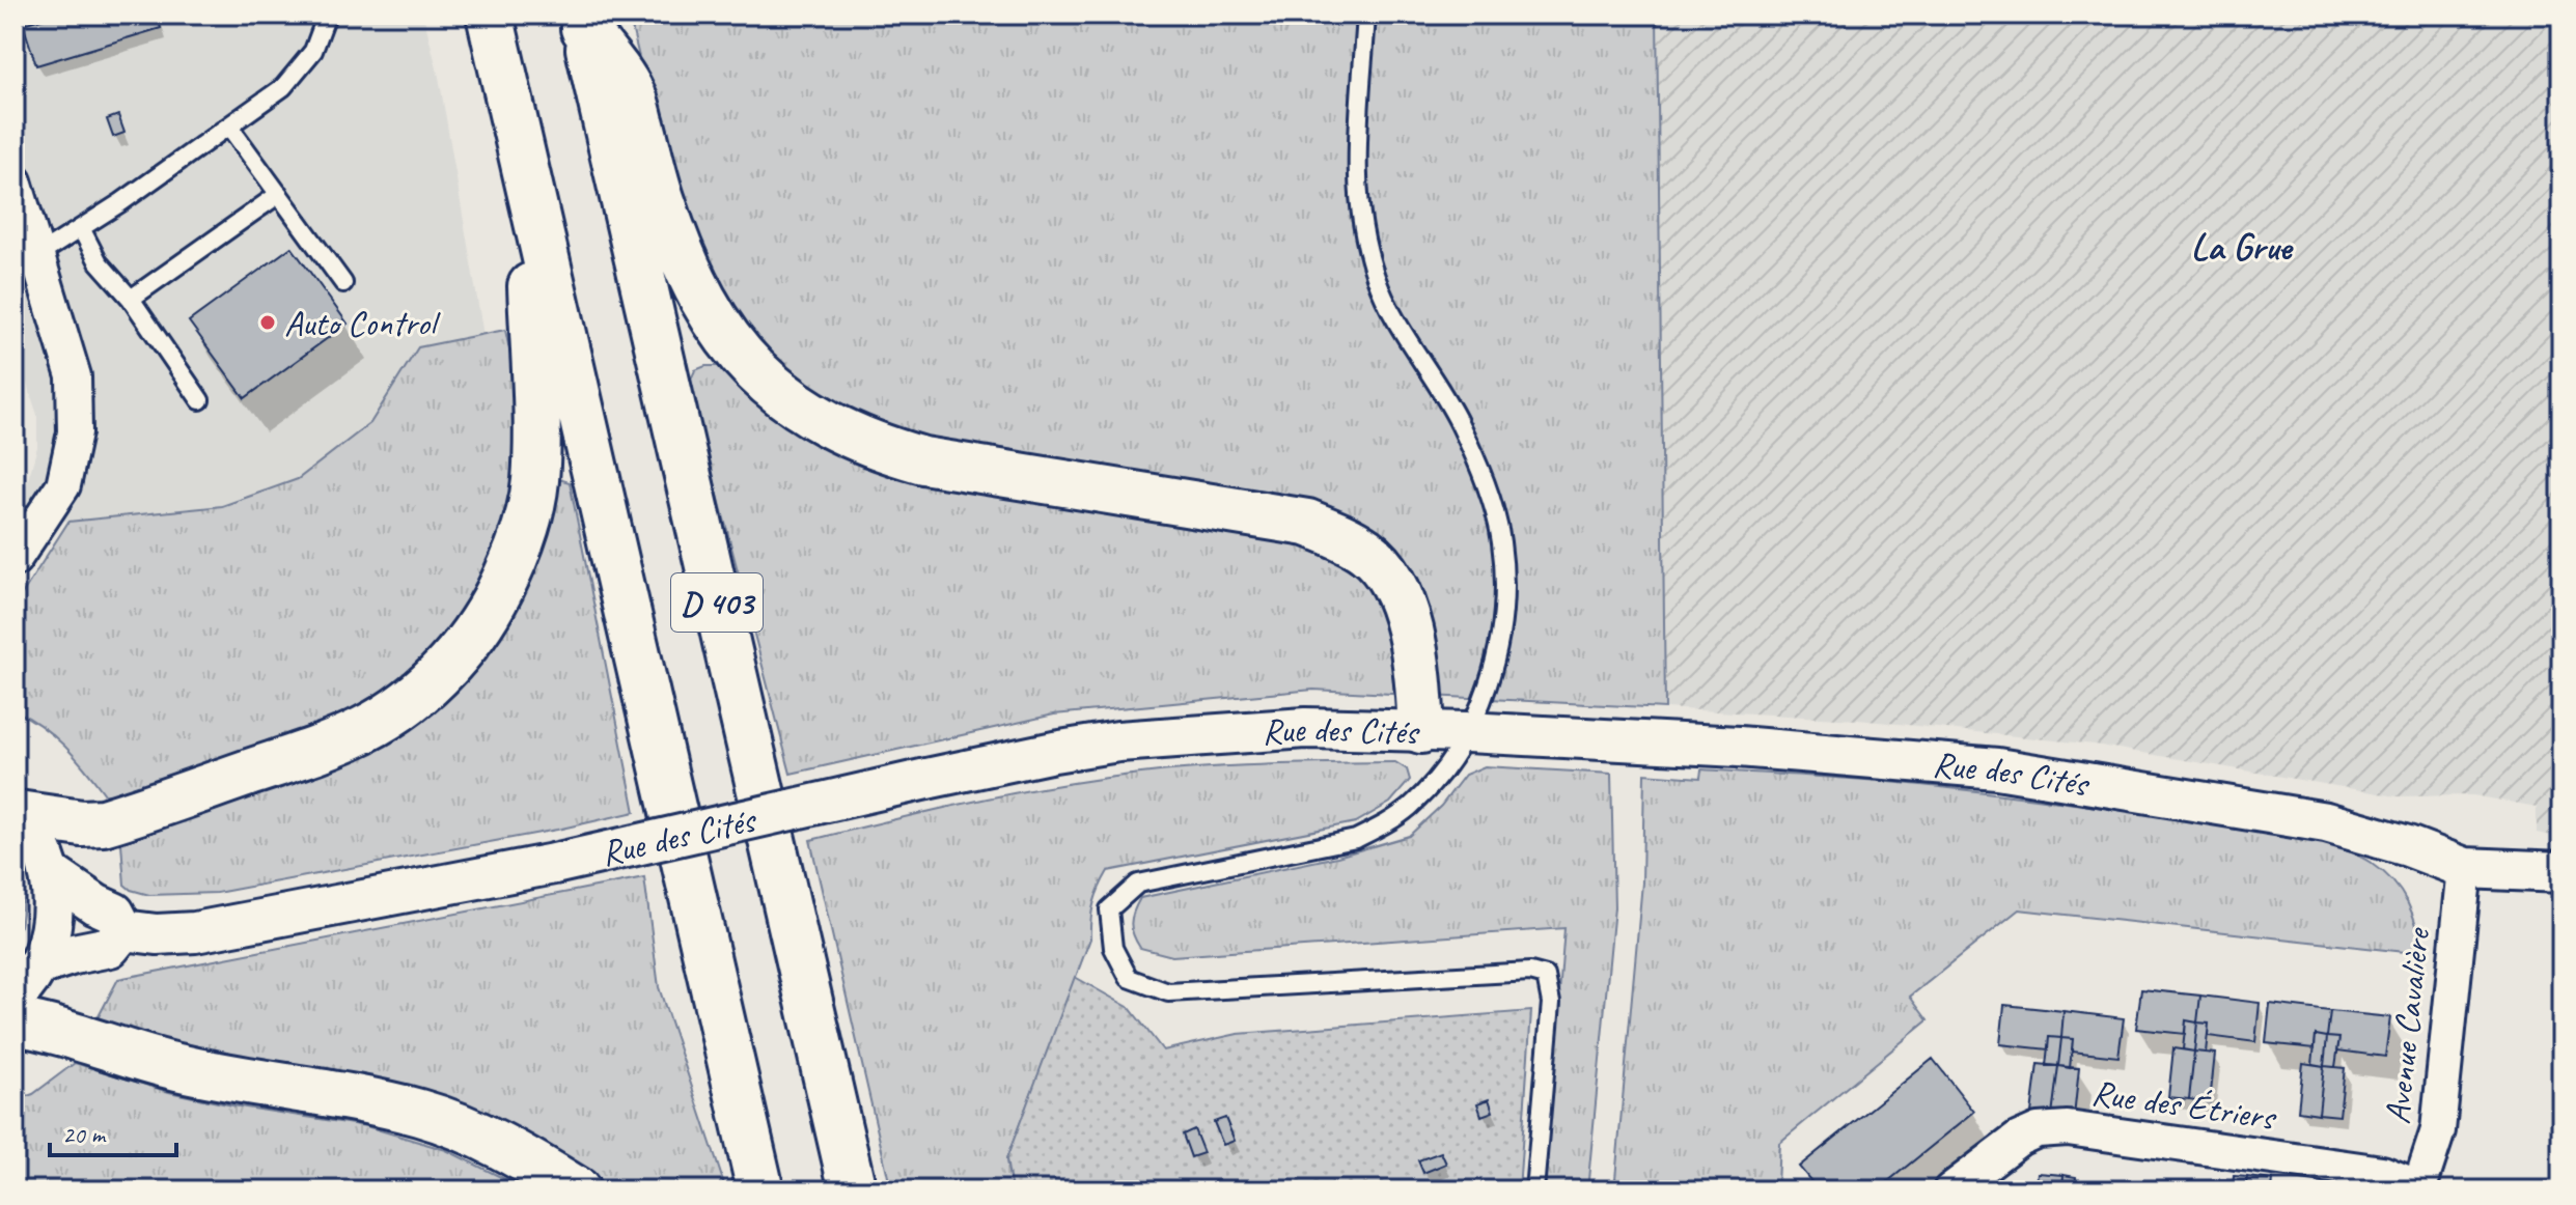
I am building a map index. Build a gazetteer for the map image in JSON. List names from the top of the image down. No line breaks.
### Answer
{"streets":{"main road":["D 403"],"street":["Rue des Cités","Avenue Cavalière","Rue des Étriers"]},"crossings":[["Rue des Cités","Avenue Cavalière"],["Avenue Cavalière","Rue des Étriers"]],"districts":["La Grue"],"places":["Auto Control"],"scale_bar":"20 m"}
